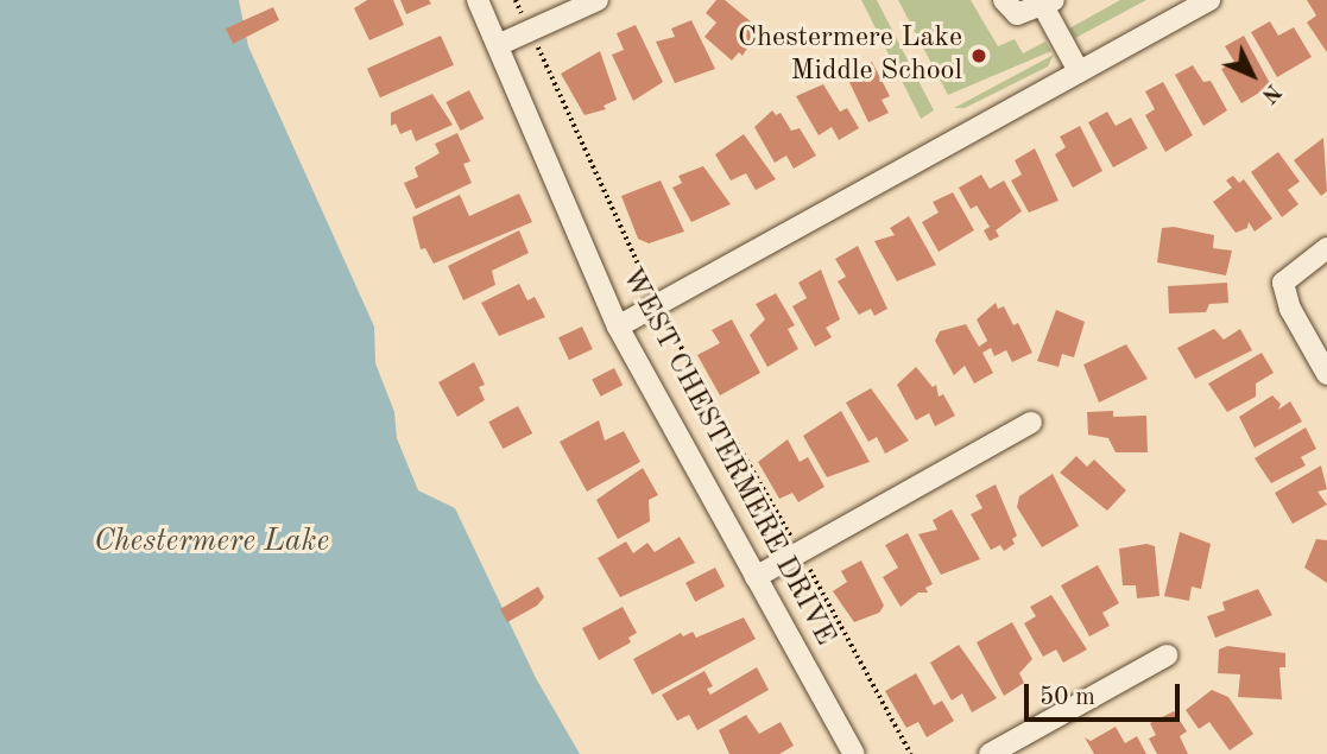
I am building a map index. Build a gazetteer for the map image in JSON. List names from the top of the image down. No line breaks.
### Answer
{"streets":{"street":["WEST CHESTERMERE DRIVE"]},"water":["Chestermere Lake"],"places":["Chestermere Lake Middle School"],"scale_bar":"50 m","north":"bottom right"}
